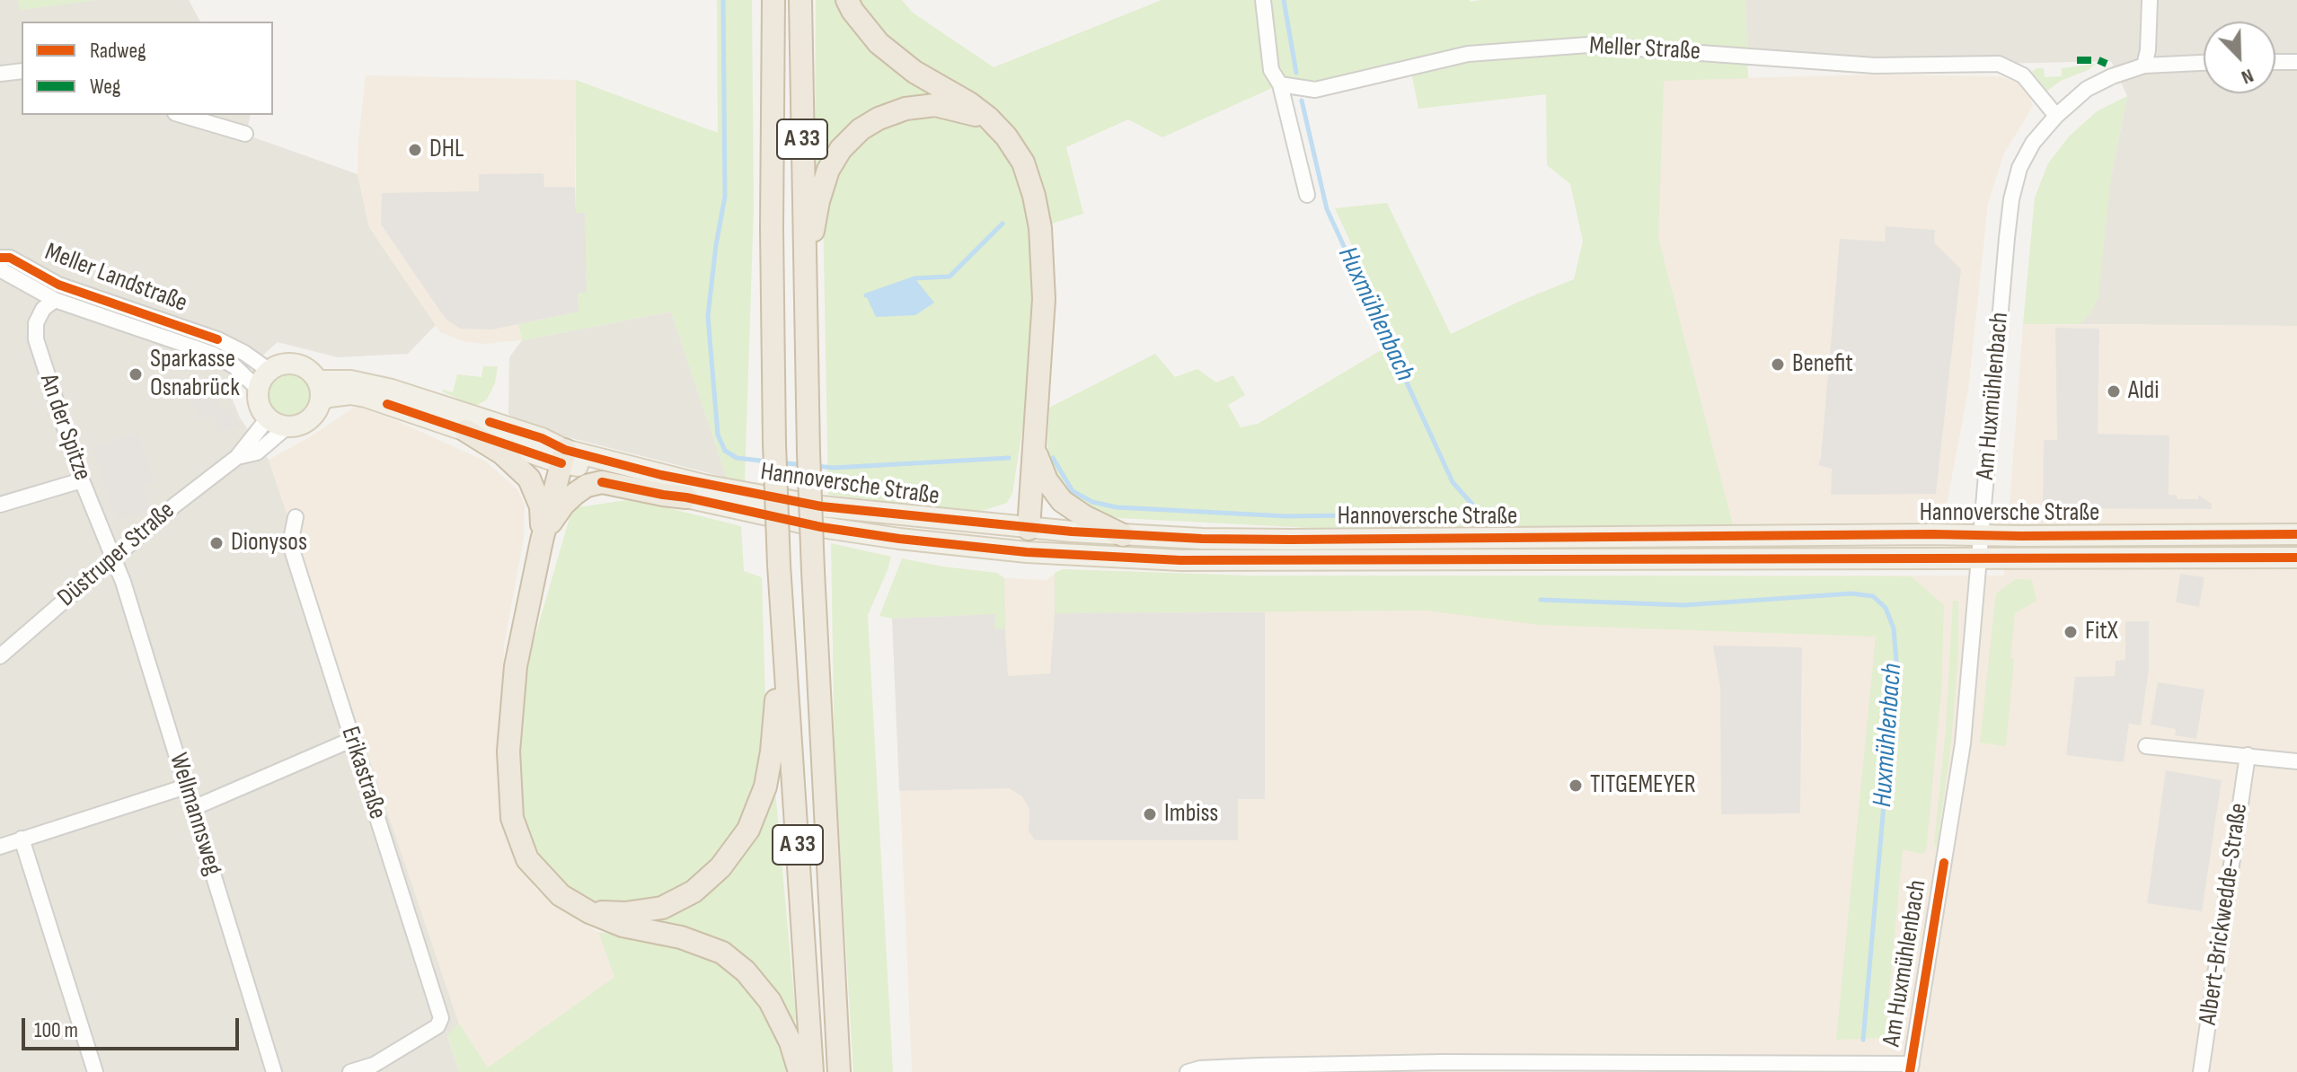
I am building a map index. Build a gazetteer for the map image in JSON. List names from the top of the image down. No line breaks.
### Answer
{"streets":{"highway":["A 33"],"main road":["Hannoversche Straße"],"street":["Meller Straße","Meller Landstraße","Am Huxmühlenbach","An der Spitze","Düstruper Straße","Erikastraße","Wellmannsweg","Albert-Brickwedde-Straße"]},"crossings":[["Meller Straße","Am Huxmühlenbach"],["Meller Landstraße","An der Spitze"],["Meller Landstraße","Düstruper Straße"],["Am Huxmühlenbach","Hannoversche Straße"],["An der Spitze","Düstruper Straße"],["An der Spitze","Wellmannsweg"],["Düstruper Straße","Wellmannsweg"]],"water":["Huxmühlenbach"],"places":["DHL","Benefit","Sparkasse Osnabrück","Aldi","Dionysos","FitX","TITGEMEYER","Imbiss"],"legend":["Radweg","Weg"],"scale_bar":"100 m","north":"bottom right"}
